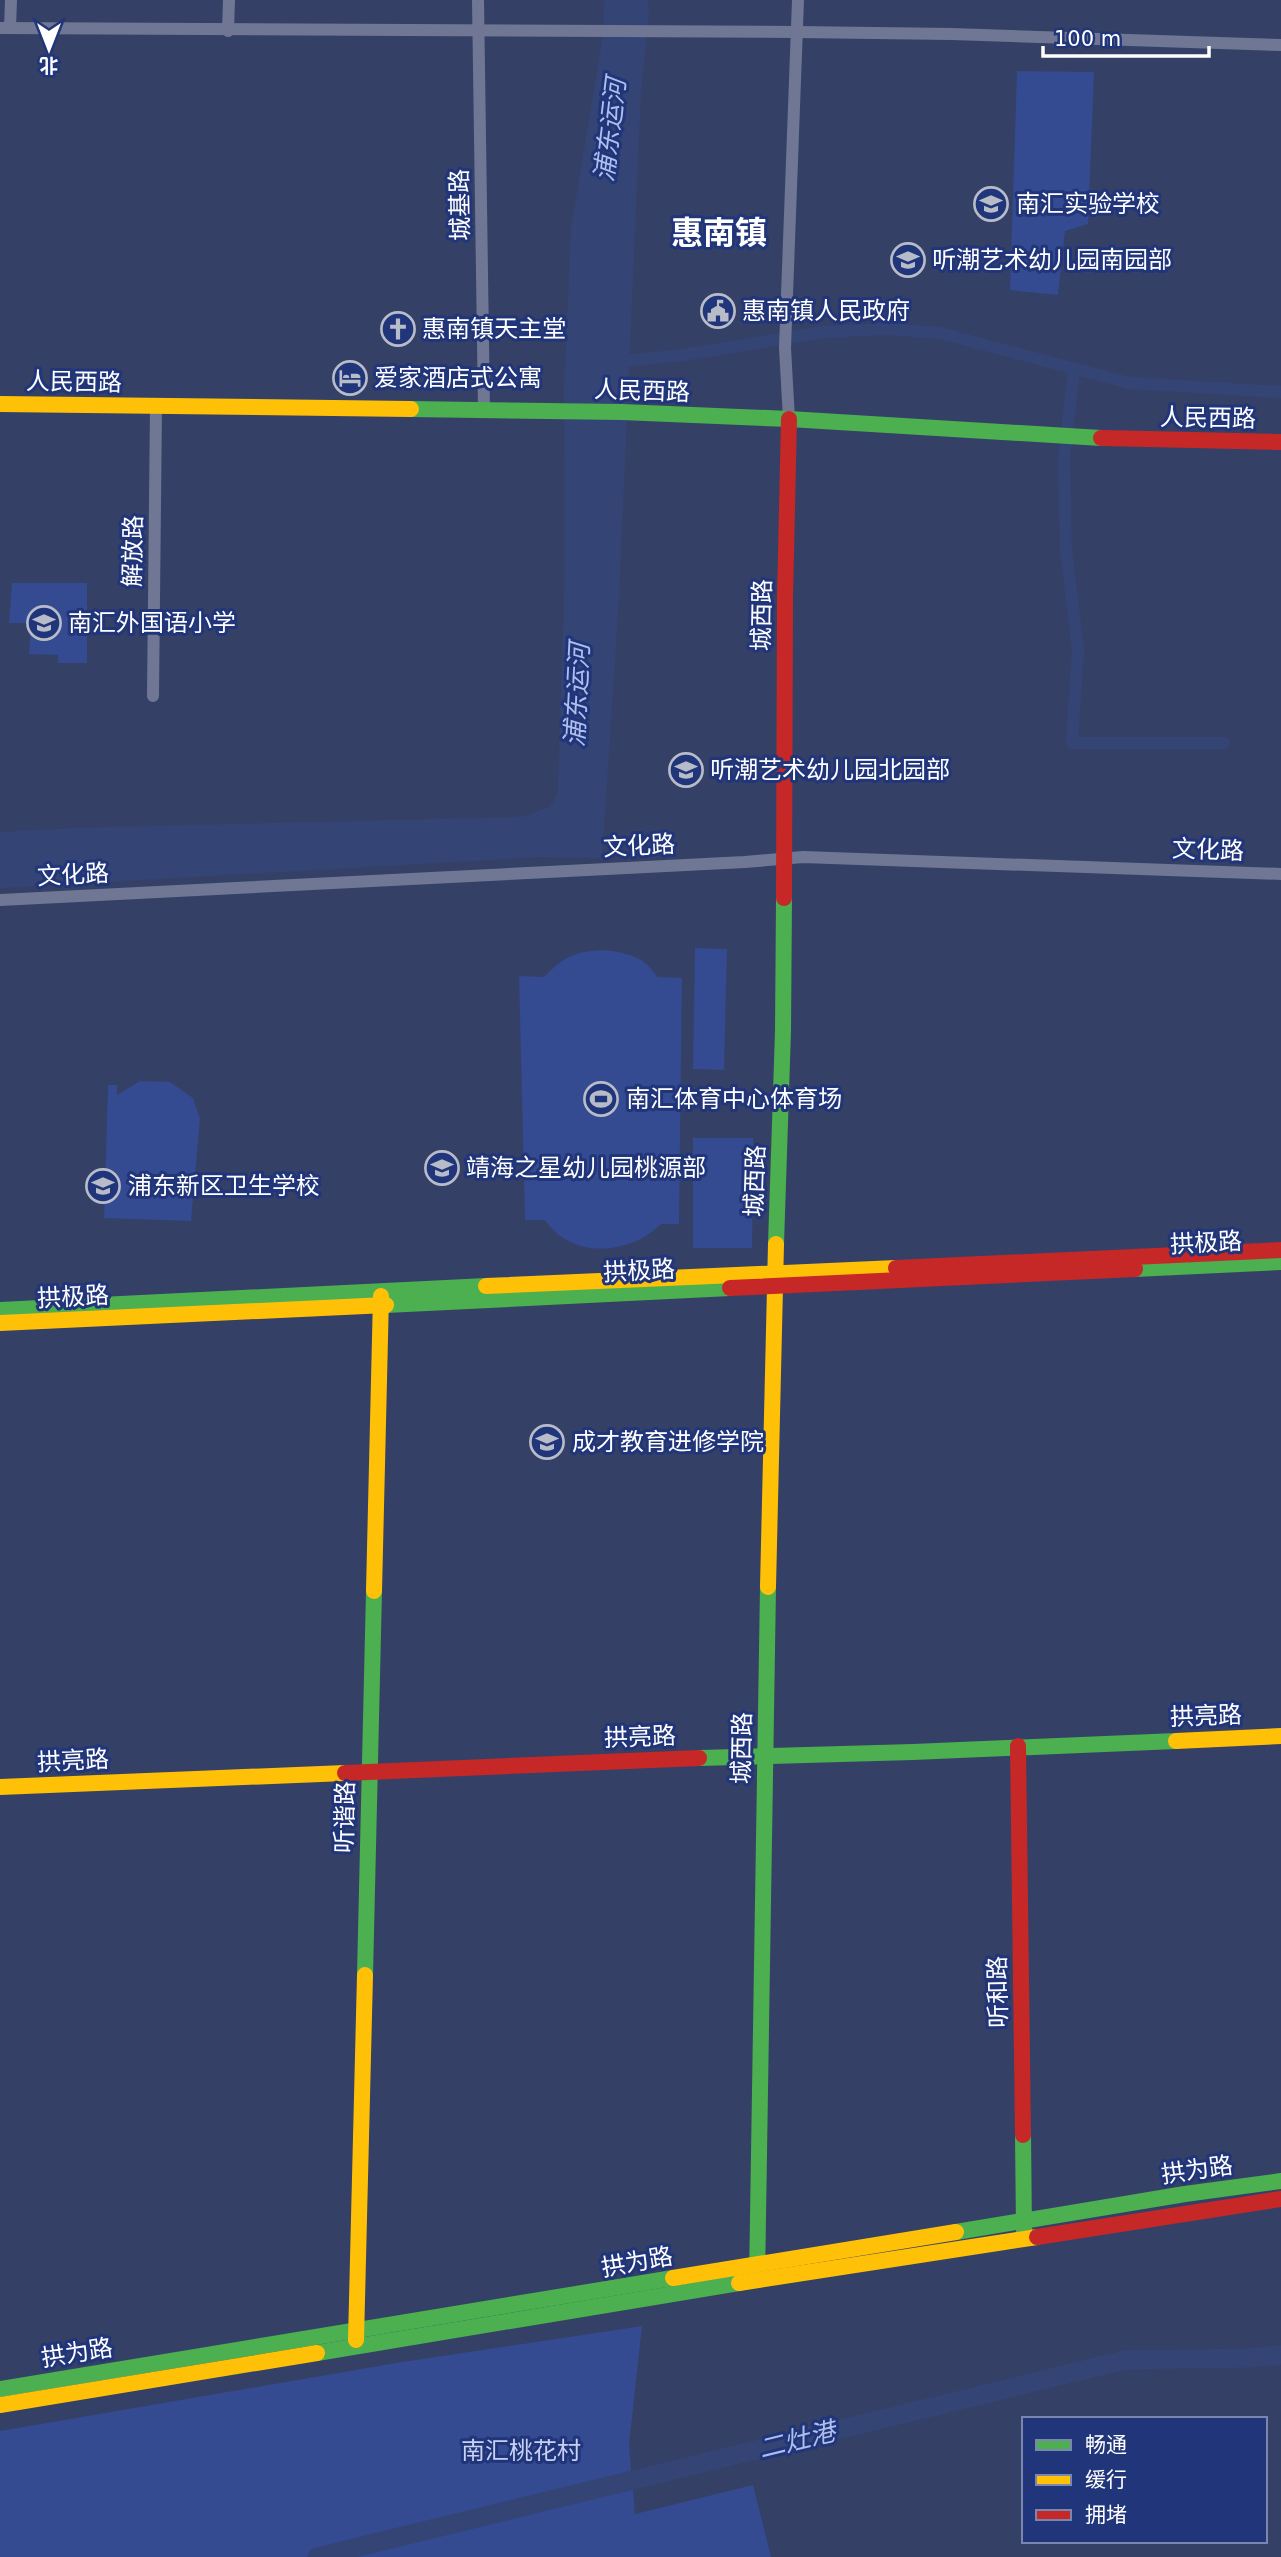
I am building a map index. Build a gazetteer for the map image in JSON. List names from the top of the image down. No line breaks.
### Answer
{"streets":{"street":["城基路","人民西路","解放路","城西路","文化路","拱极路","拱亮路","听谐路","听和路","拱为路"]},"crossings":[["城基路","人民西路"],["人民西路","解放路"],["人民西路","城西路"],["城西路","文化路"],["城西路","拱极路"],["城西路","拱亮路"],["城西路","拱为路"],["拱极路","听谐路"],["拱亮路","听谐路"],["拱亮路","听和路"],["听谐路","拱为路"],["听和路","拱为路"]],"districts":["惠南镇"],"water":["浦东运河","二灶港"],"parks":["南汇桃花村"],"places":{"school or university":["南汇实验学校","听潮艺术幼儿园南园部","南汇外国语小学","听潮艺术幼儿园北园部","靖海之星幼儿园桃源部","浦东新区卫生学校","成才教育进修学院"],"public building":["惠南镇人民政府"],"church":["惠南镇天主堂"],"hotel":["爱家酒店式公寓"],"sports":["南汇体育中心体育场"]},"legend":["畅通","缓行","拥堵"],"scale_bar":"100 m","north":"bottom"}
